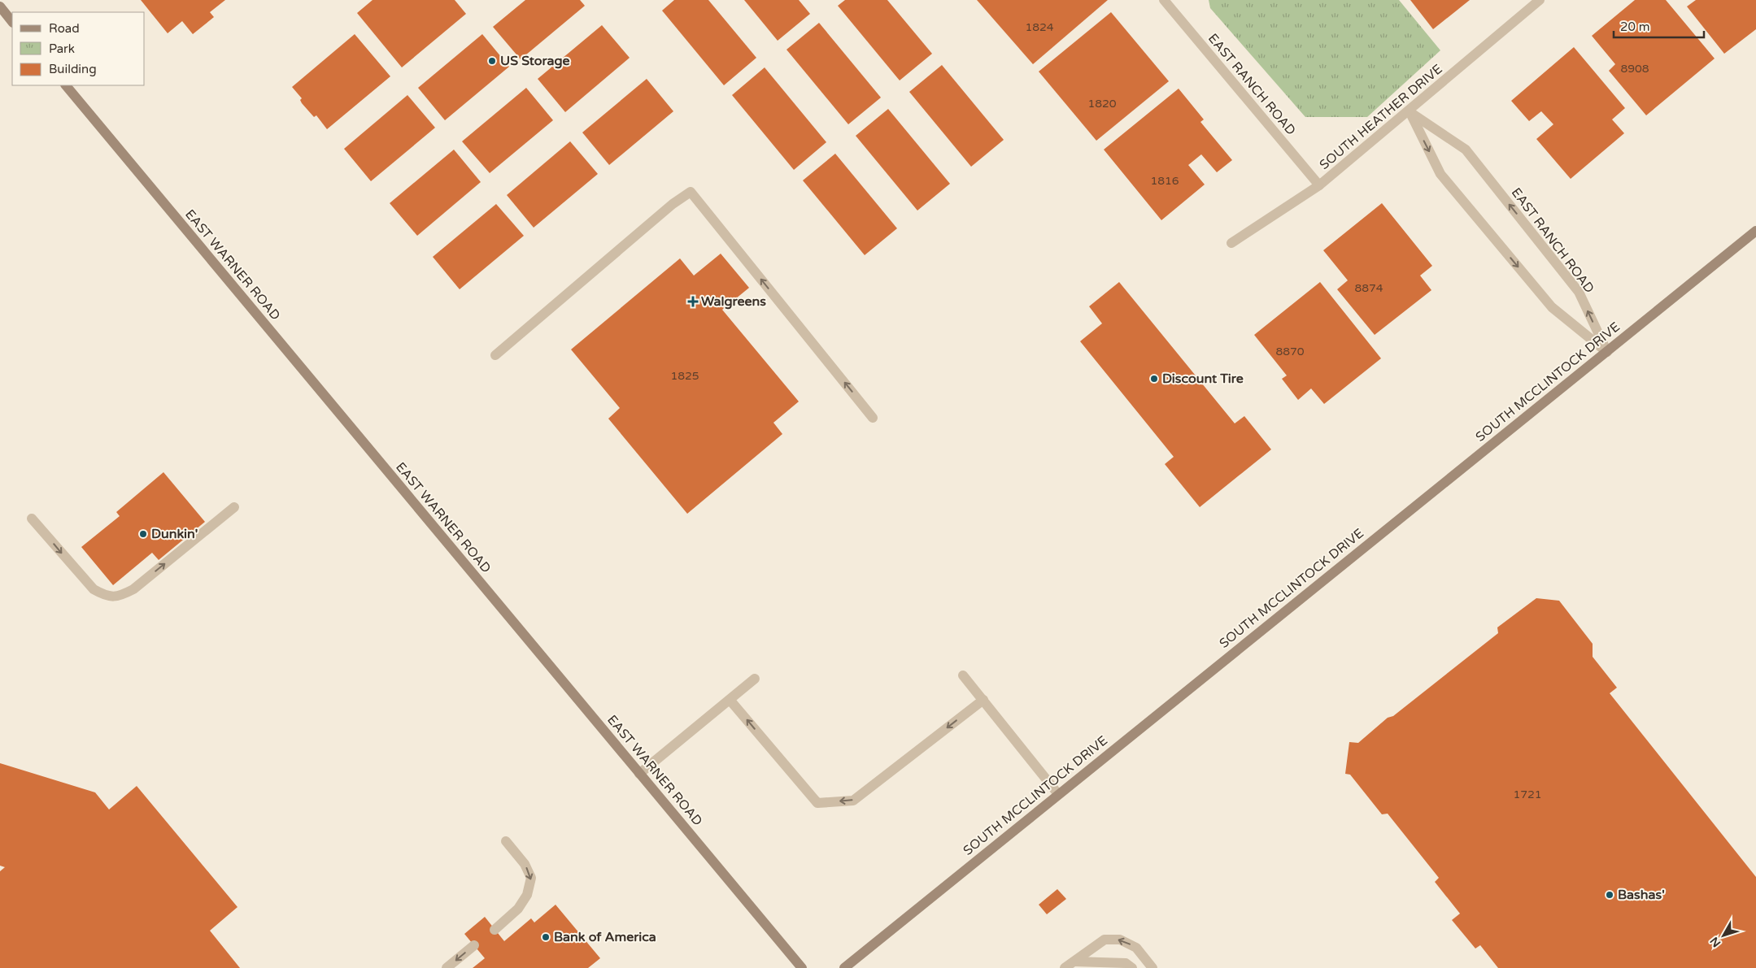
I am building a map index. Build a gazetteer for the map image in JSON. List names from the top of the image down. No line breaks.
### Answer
{"streets":{"main road":["EAST WARNER ROAD","SOUTH MCCLINTOCK DRIVE"],"street":["EAST RANCH ROAD","SOUTH HEATHER DRIVE"]},"crossings":[["EAST RANCH ROAD","SOUTH HEATHER DRIVE"],["EAST RANCH ROAD","SOUTH MCCLINTOCK DRIVE"]],"places":{"other":["US Storage","Discount Tire","Dunkin'","Bashas'","Bank of America"],"health":["Walgreens"]},"house_numbers":["1824","8908","1820","1816","8874","8870","1825","1721"],"legend":["Road","Park","Building"],"scale_bar":"20 m","north":"bottom left"}
